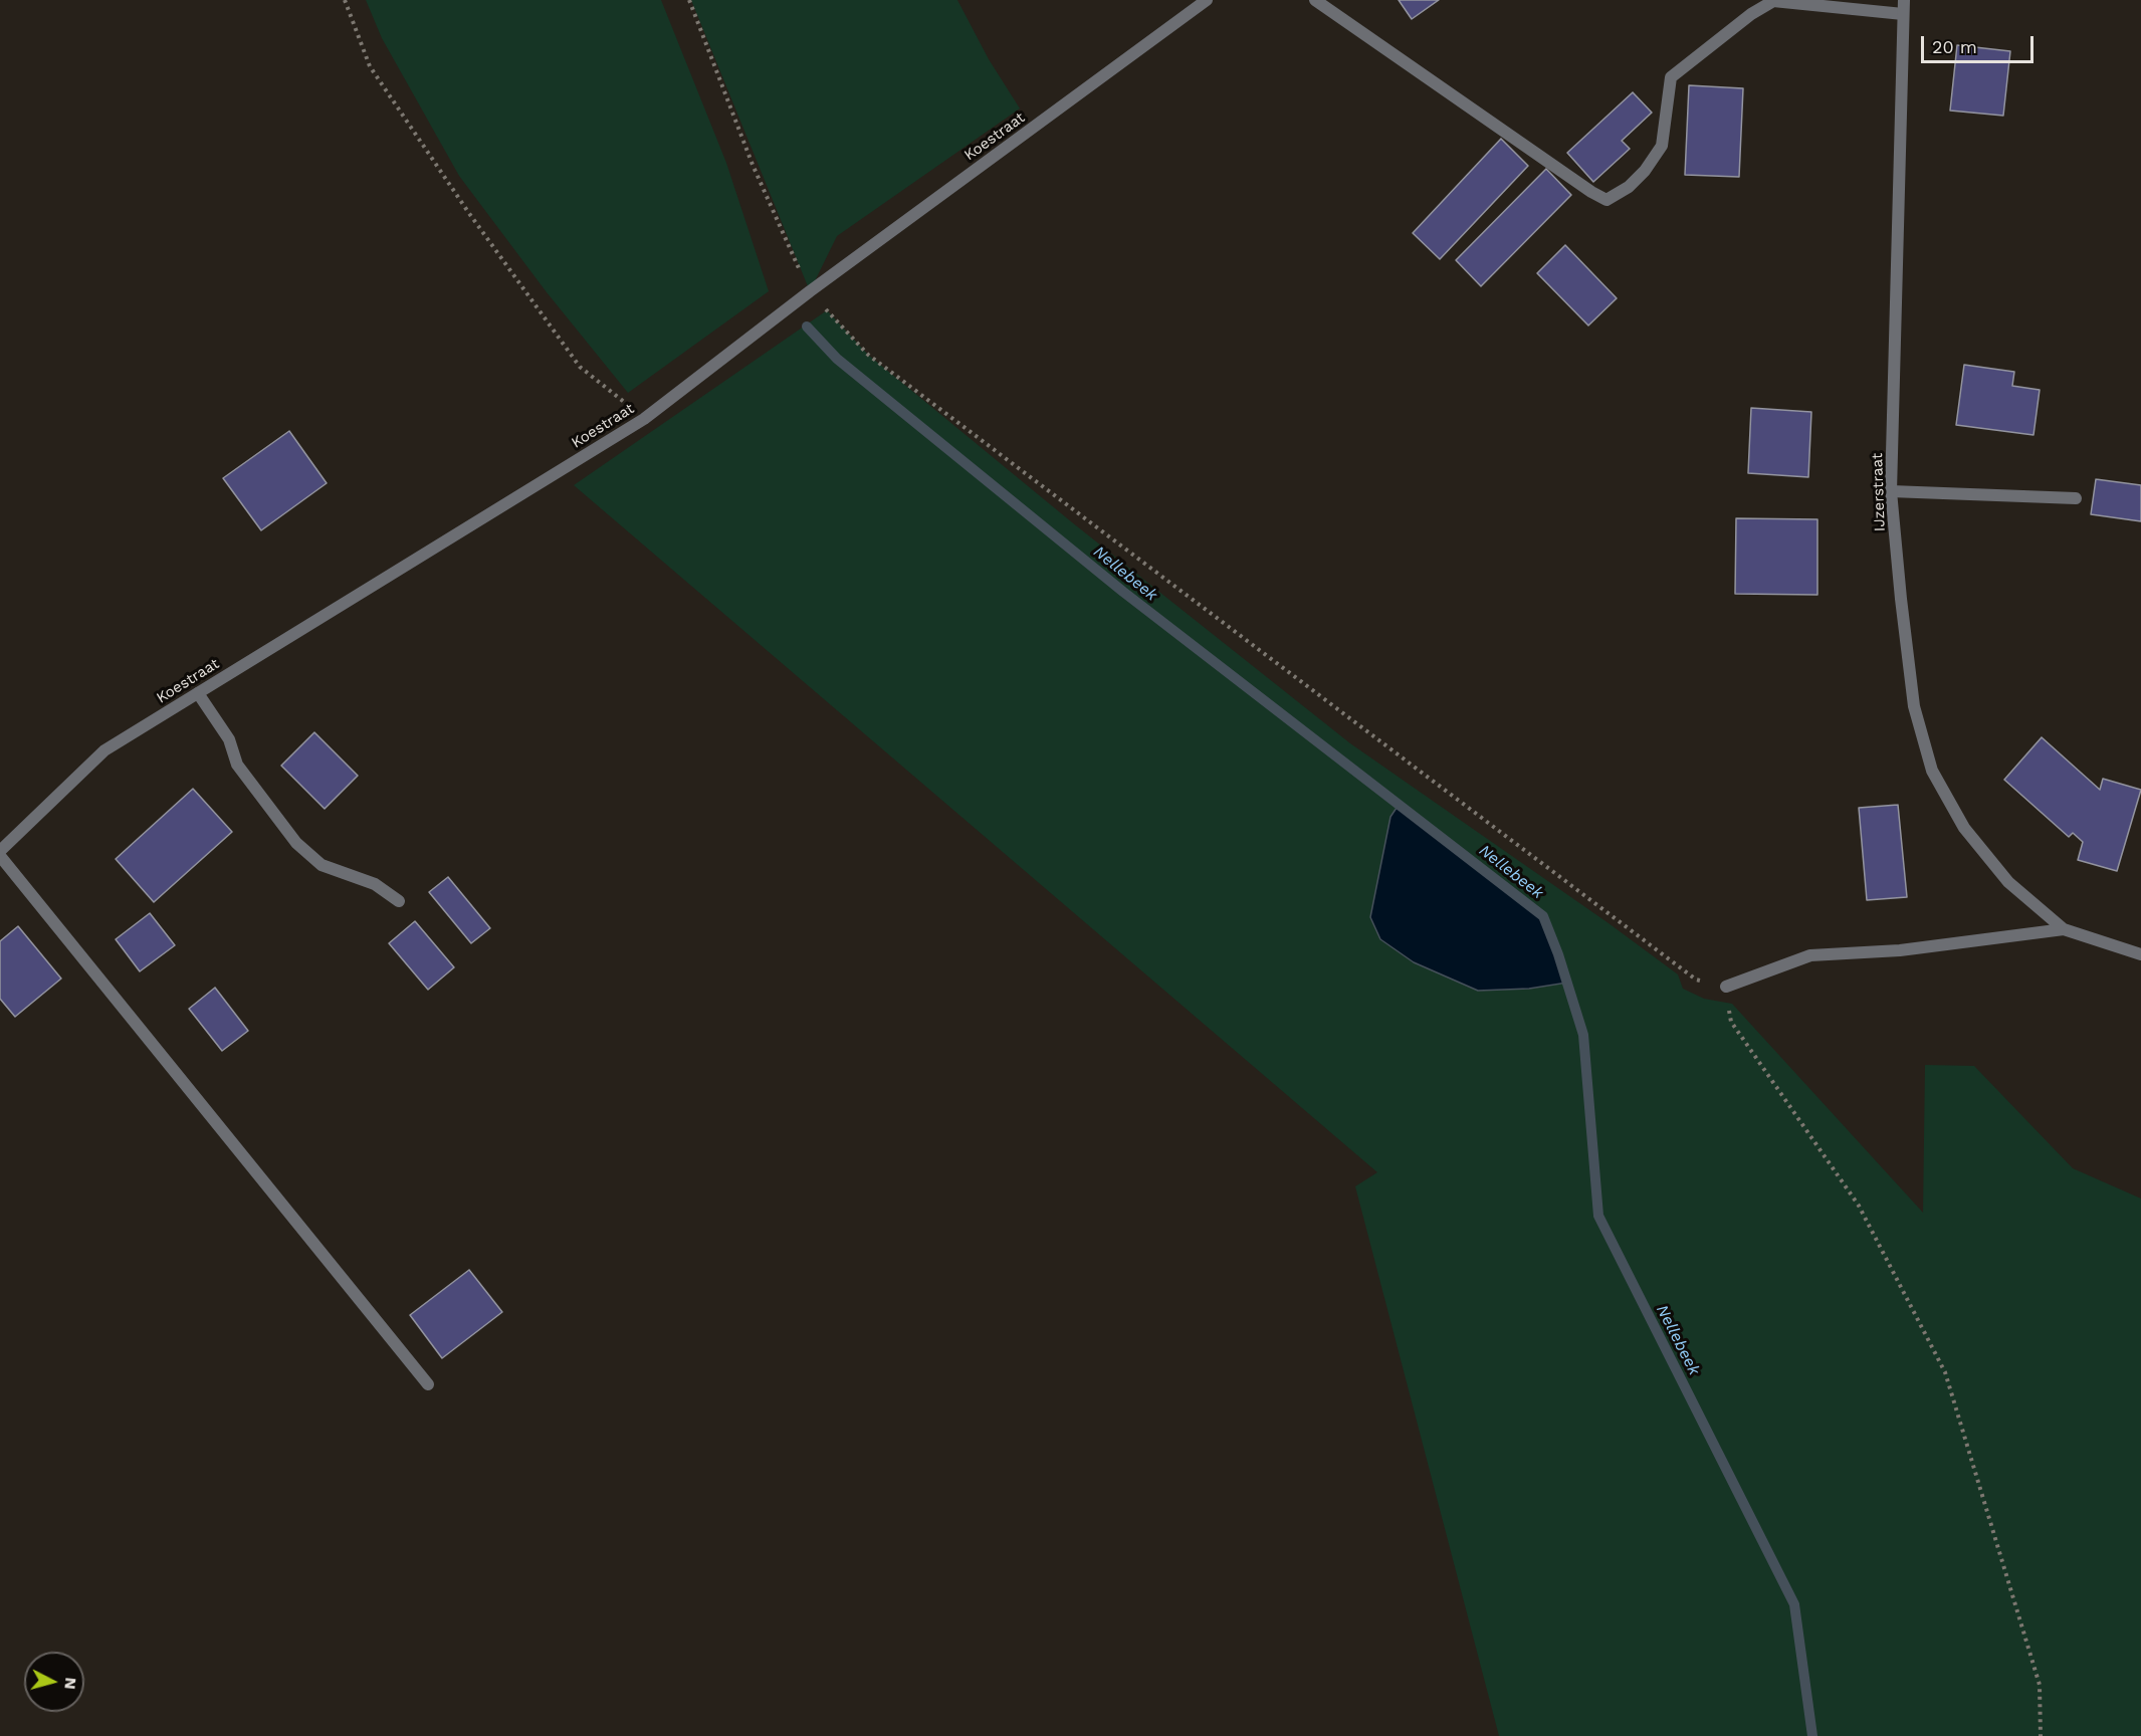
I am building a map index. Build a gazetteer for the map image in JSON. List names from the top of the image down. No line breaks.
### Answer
{"streets":{"street":["Koestraat","IJzerstraat"]},"water":["Nellebeek"],"scale_bar":"20 m","north":"right"}
